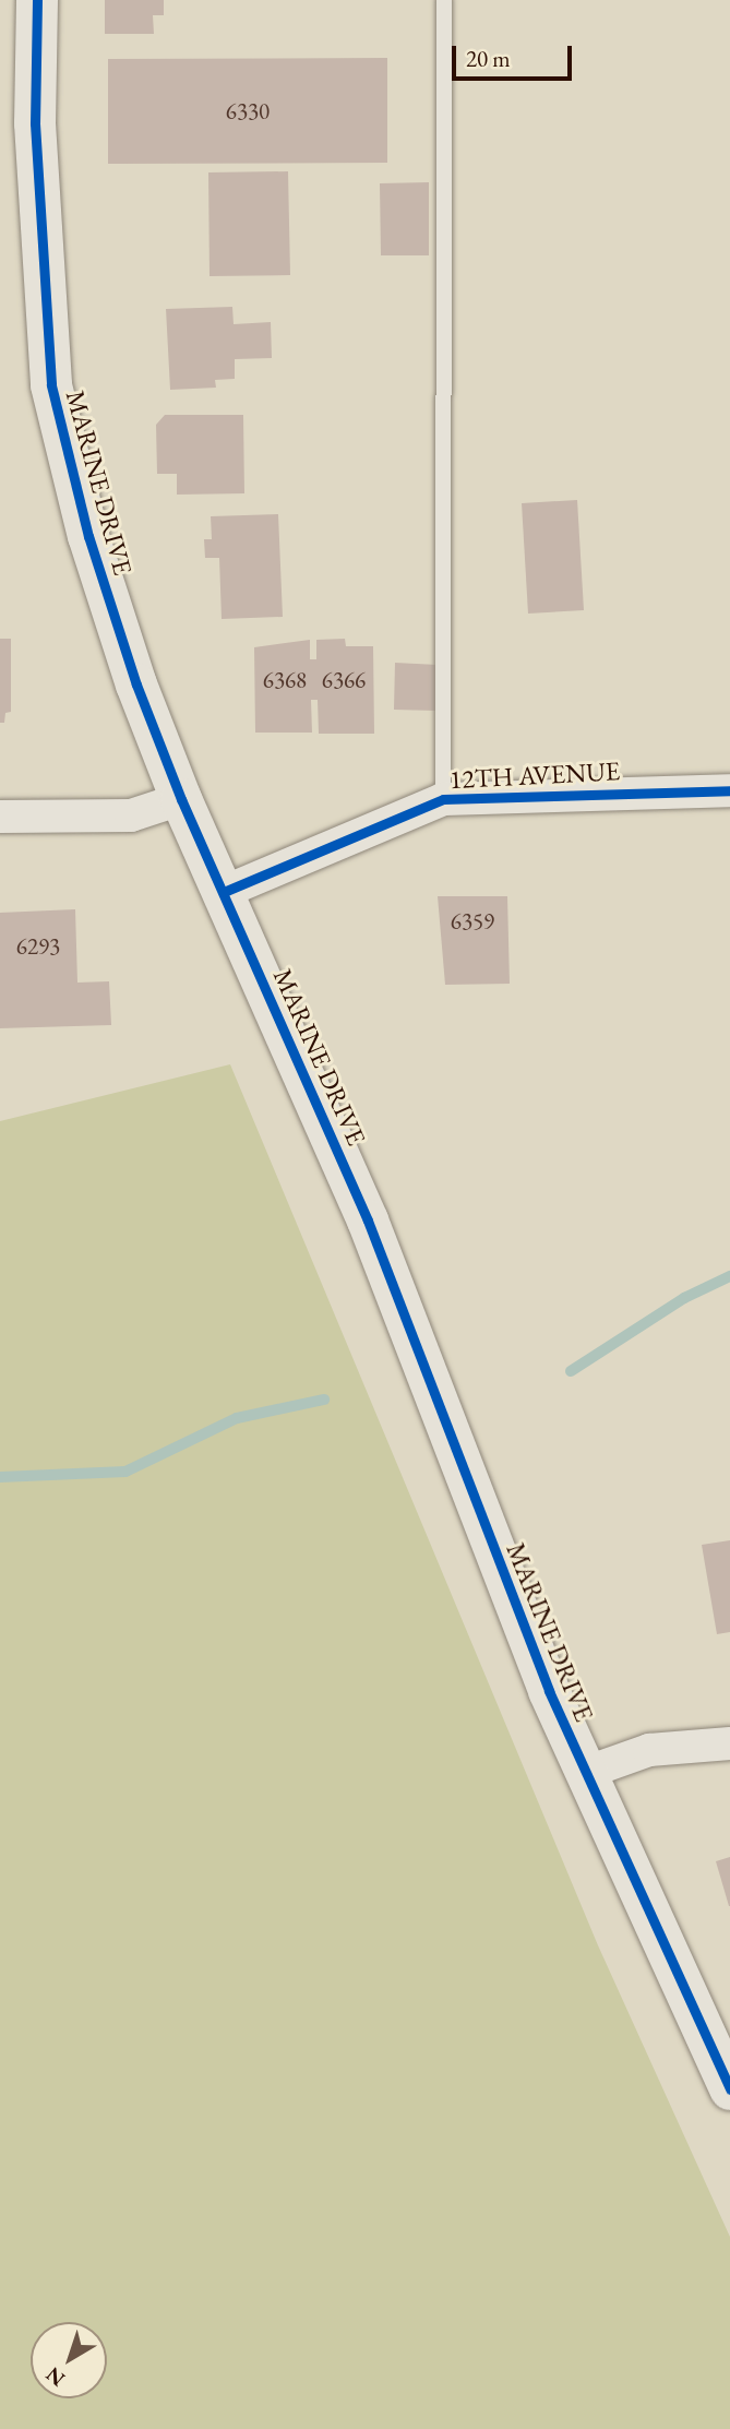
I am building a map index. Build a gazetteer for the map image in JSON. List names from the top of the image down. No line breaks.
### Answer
{"streets":{"street":["MARINE DRIVE","12TH AVENUE"]},"crossings":[["MARINE DRIVE","12TH AVENUE"]],"house_numbers":["6330","6368","6366","6359","6293"],"scale_bar":"20 m","north":"bottom left"}
